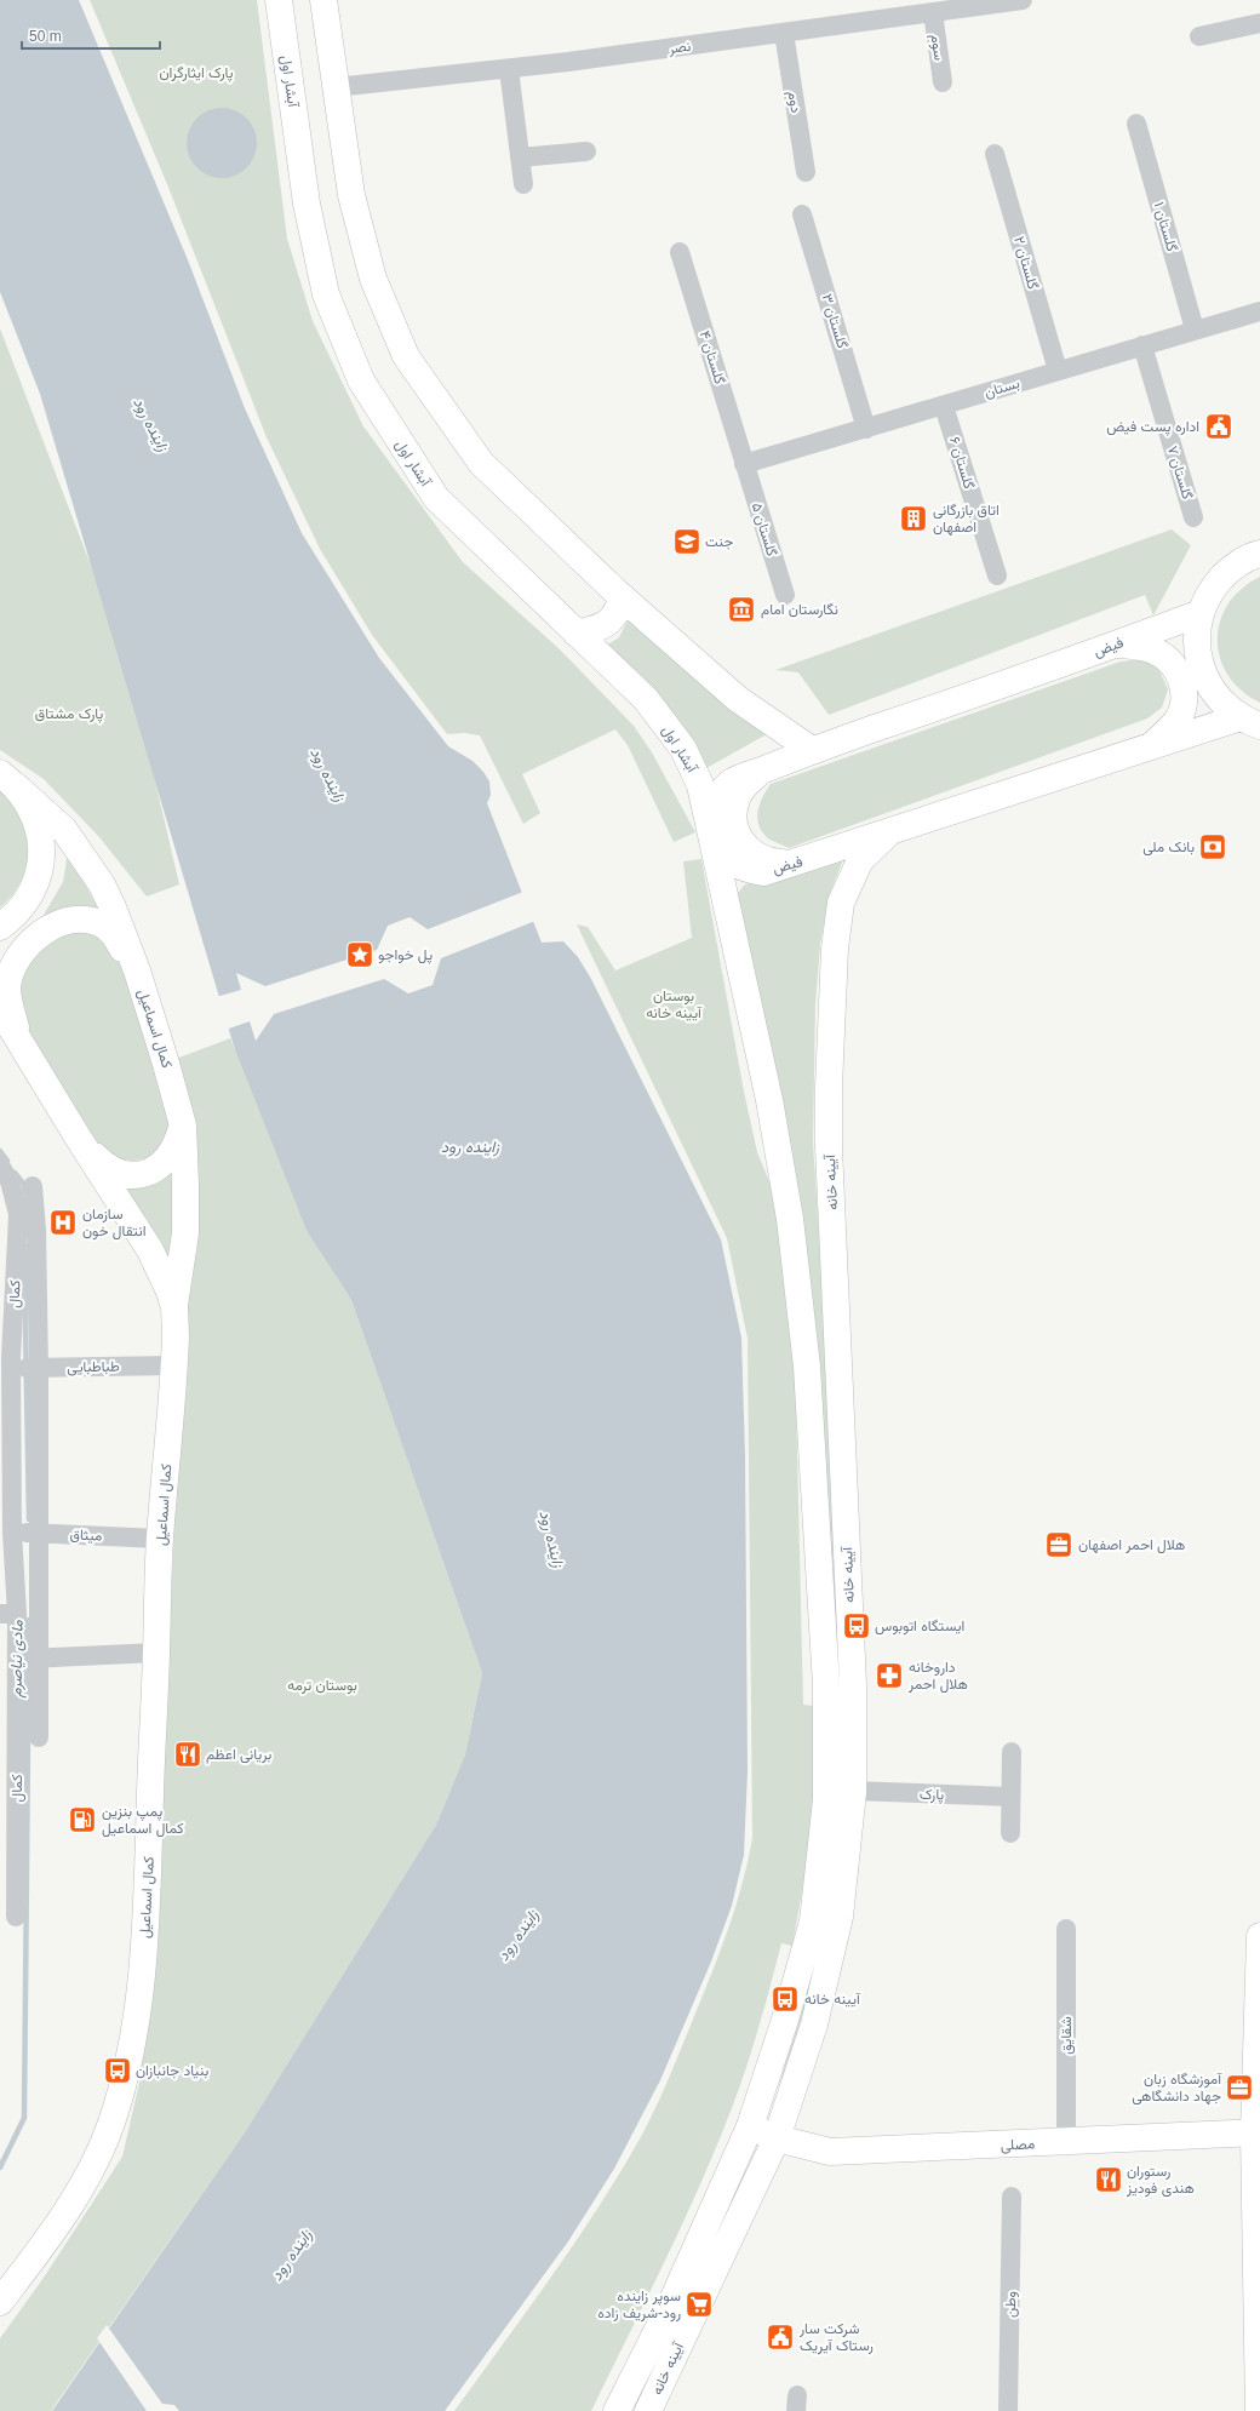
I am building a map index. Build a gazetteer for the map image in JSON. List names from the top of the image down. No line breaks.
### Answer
{"streets":{"main road":["آبشار اول","فیض","کمال اسماعیل","آیینه خانه","مصلی"],"street":["نصر","سوم","دوم","گلستان ۱","گلستان ۲","گلستان ۳","گلستان ۴","بستان","گلستان ۶","گلستان ۷","گلستان ۵","کمال","طباطبایی","میثاق","پارک","شقایق","وطن"]},"crossings":[["نصر","سوم"],["نصر","دوم"],["آبشار اول","فیض"],["آبشار اول","آیینه خانه"],["گلستان ۱","بستان"],["گلستان ۲","بستان"],["گلستان ۳","بستان"],["گلستان ۴","بستان"],["گلستان ۴","گلستان ۵"],["بستان","گلستان ۶"],["بستان","گلستان ۷"],["بستان","گلستان ۵"],["فیض","آیینه خانه"],["کمال اسماعیل","طباطبایی"],["کمال اسماعیل","میثاق"],["آیینه خانه","پارک"],["آیینه خانه","مصلی"],["کمال","طباطبایی"],["کمال","میثاق"],["شقایق","مصلی"]],"water":["زاینده رود","مادی نیاصرم"],"parks":["پارک ایثارگران","پارک مشتاق","بوستان آیینه خانه","بوستان ترمه"],"places":{"public building":["اداره پست فیض","شرکت سار رستاک آیریک"],"building":["اتاق بازرگانی اصفهان"],"school or university":["جنت"],"museum":["نگارستان امام"],"bank":["بانک ملی"],"place":["پل خواجو"],"hospital":["سازمان انتقال خون"],"office":["هلال احمر اصفهان","آموزشگاه زبان جهاد دانشگاهی"],"bus stop":["ایستگاه اتوبوس","آیینه خانه","بنیاد جانبازان"],"pharmacy":["داروخانه هلال احمر"],"restaurant":["بریانی اعظم","رستوران هندی فودیز"],"fuel station":["پمپ بنزین کمال اسماعیل"],"supermarket":["سوپر زاینده رود-شریف زاده"]},"scale_bar":"50 m"}
